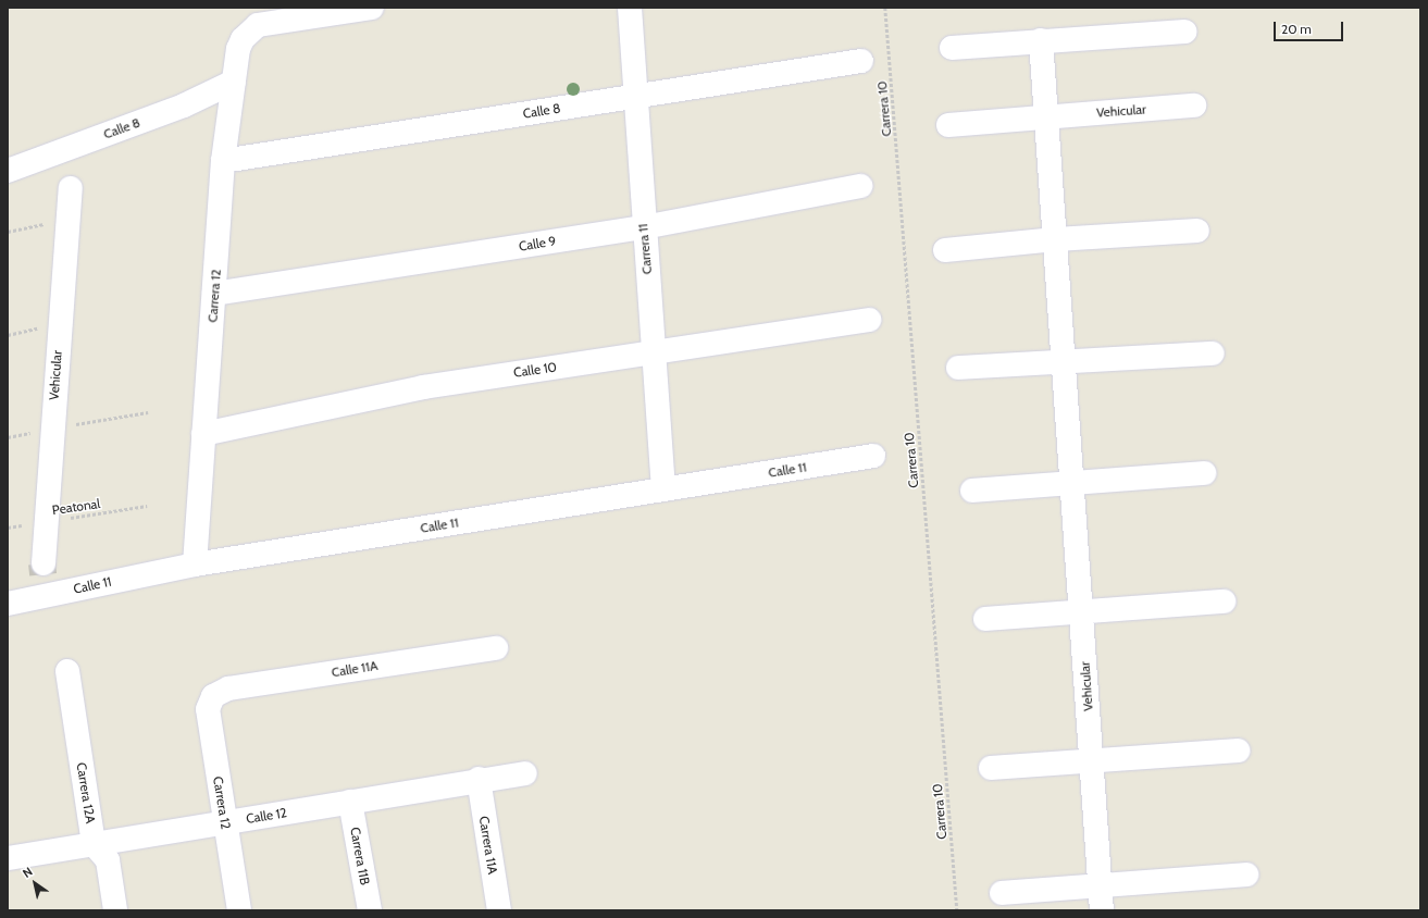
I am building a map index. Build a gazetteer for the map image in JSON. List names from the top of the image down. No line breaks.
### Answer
{"streets":{"street":["Calle 8","Vehicular","Calle 9","Carrera 11","Carrera 12","Calle 10","Calle 11","Calle 11A","Carrera 12A","Calle 12","Carrera 11A","Carrera 11B"],"path":["Carrera 10","Peatonal"]},"crossings":[["Calle 8","Carrera 11"],["Calle 8","Carrera 12"],["Vehicular","Calle 11"],["Vehicular","Peatonal"],["Calle 9","Carrera 11"],["Calle 9","Carrera 12"],["Carrera 11","Calle 10"],["Carrera 11","Calle 11"],["Carrera 12","Calle 10"],["Carrera 12","Calle 11"],["Carrera 12","Calle 11A"],["Carrera 12","Calle 12"],["Carrera 12A","Calle 12"],["Calle 12","Carrera 11A"],["Calle 12","Carrera 11B"]],"scale_bar":"20 m","north":"top left"}
